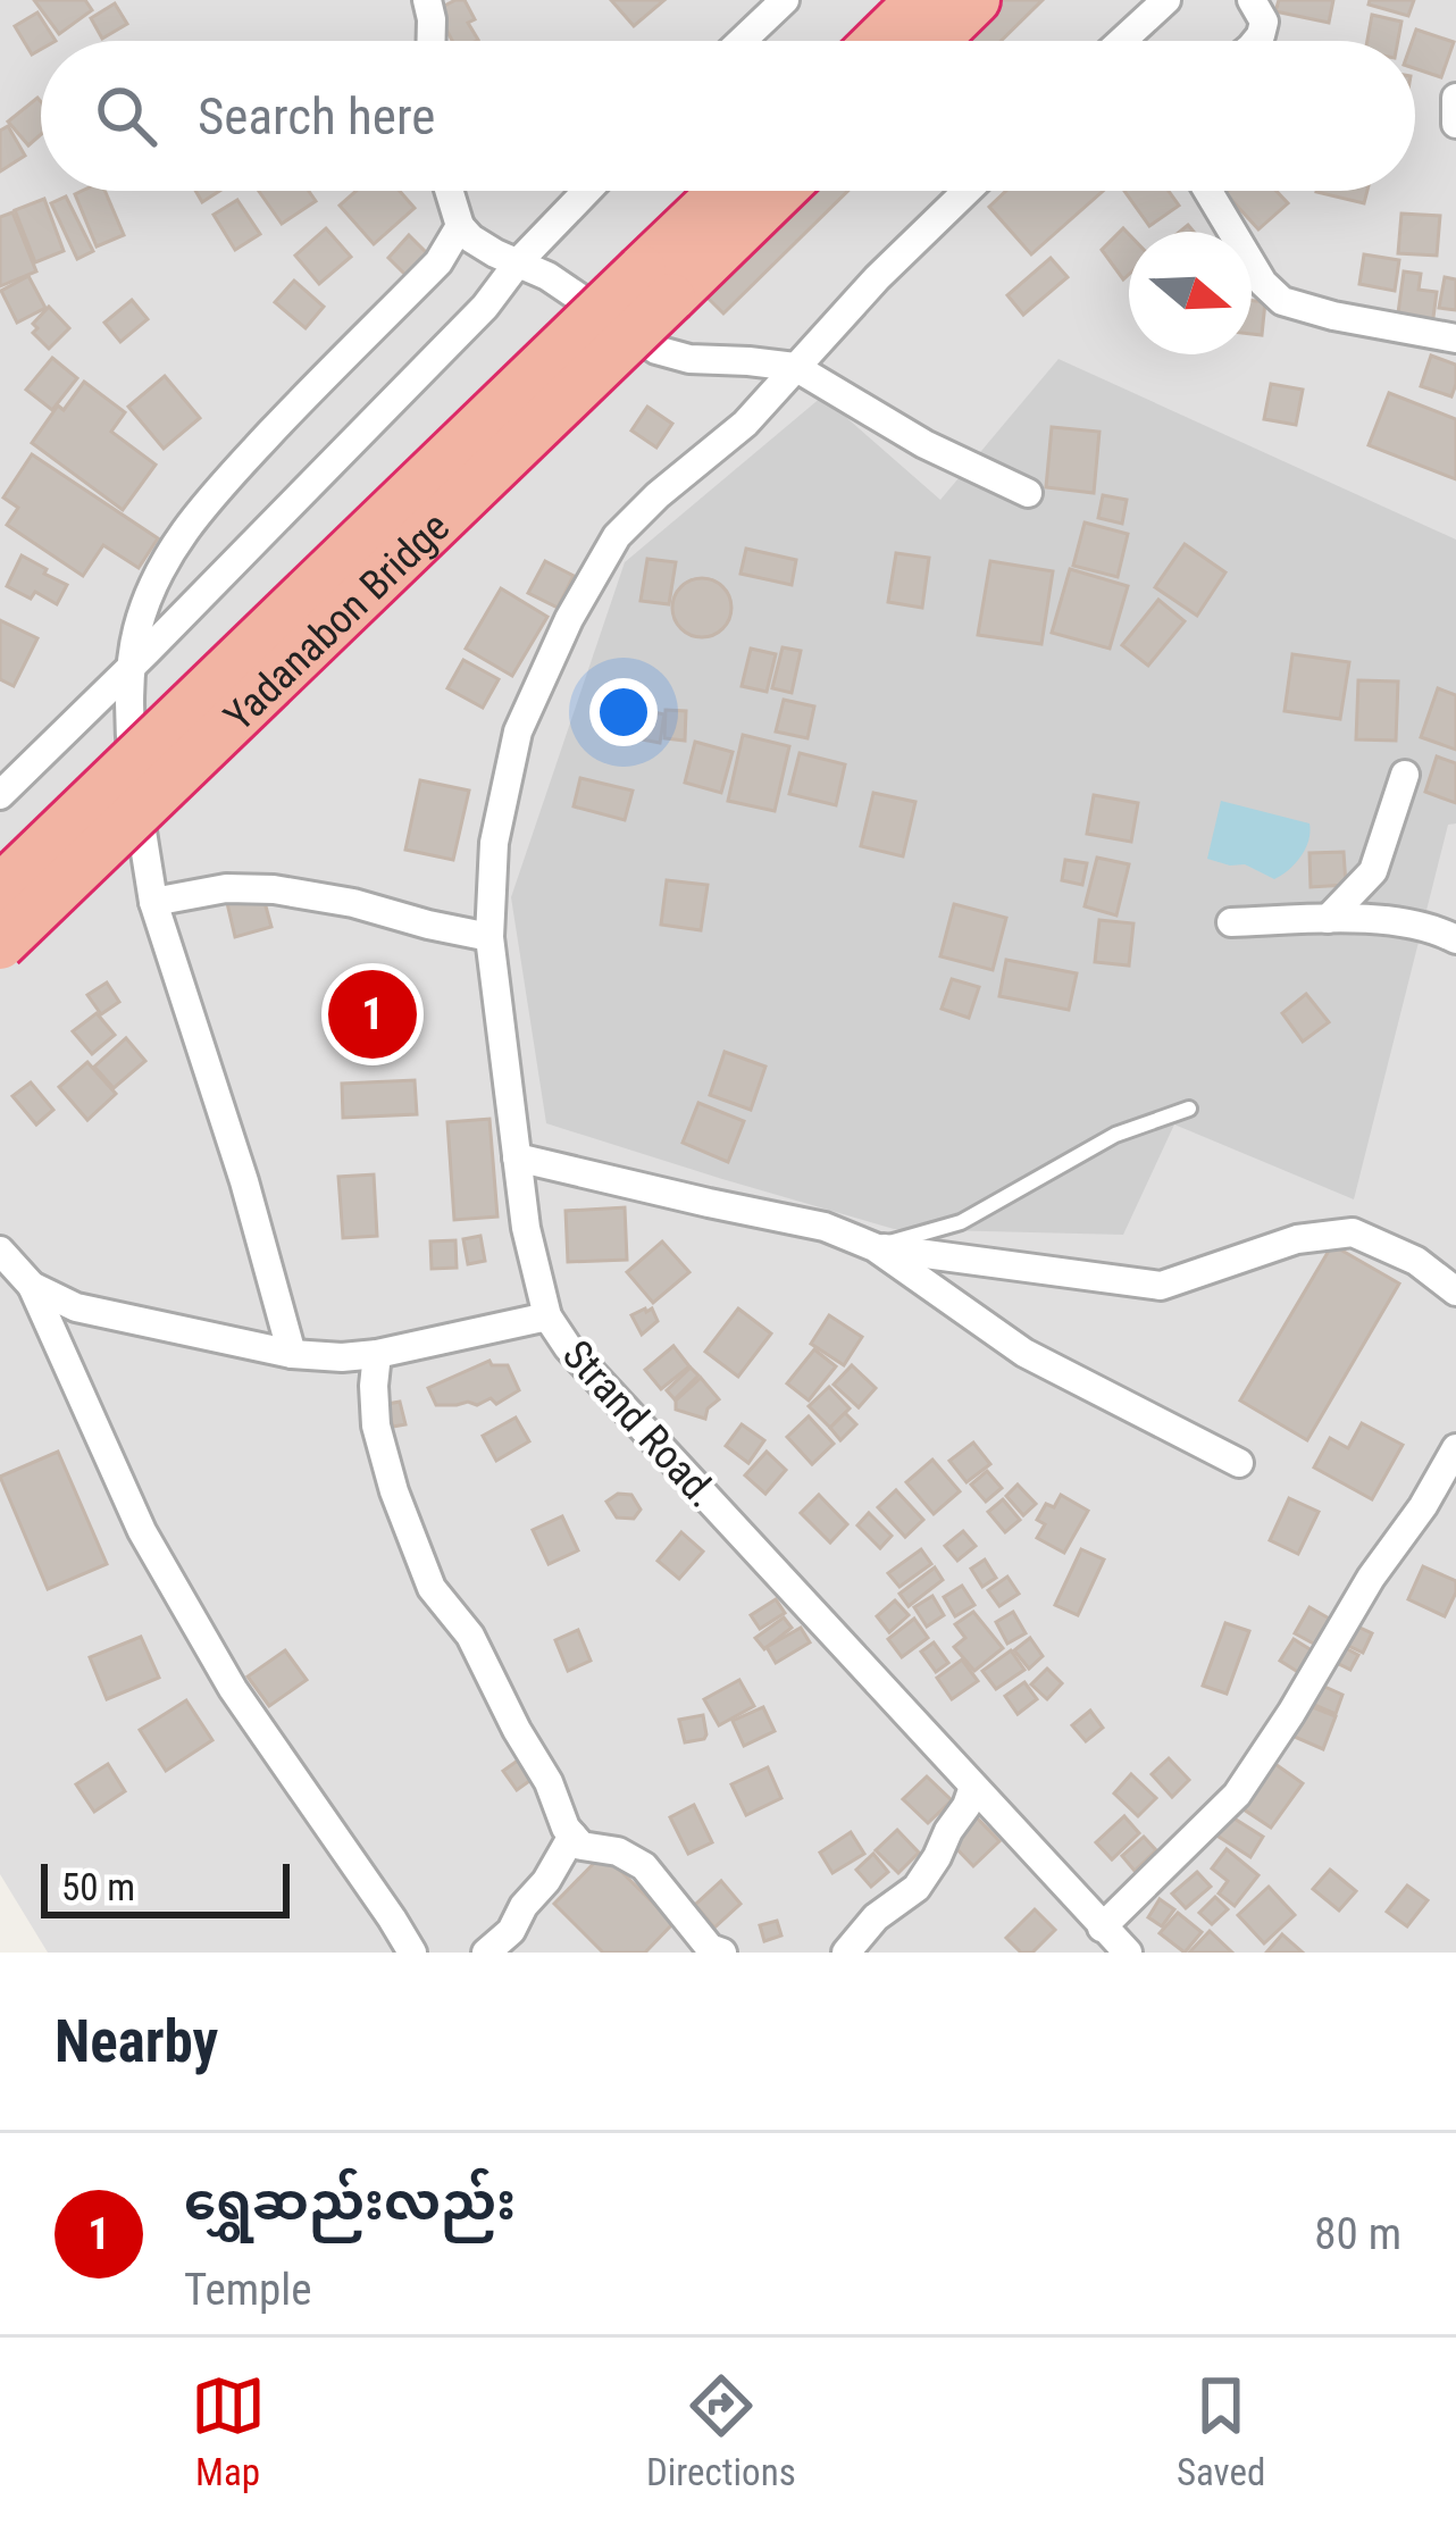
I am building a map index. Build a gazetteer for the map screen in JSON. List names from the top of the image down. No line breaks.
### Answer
{"streets":{"highway":["Yadanabon Bridge"],"street":["Strand Road."]},"scale_bar":"50 m","north":"right","page":{"search":"Search here","pins":"1","scale":"50 m","heading":"Nearby","list":[{"mark":"1","name":"ရွှေဆည်းလည်း","note":"Temple","value":"80 m"}],"nav":["Map","Directions","Saved"]}}
